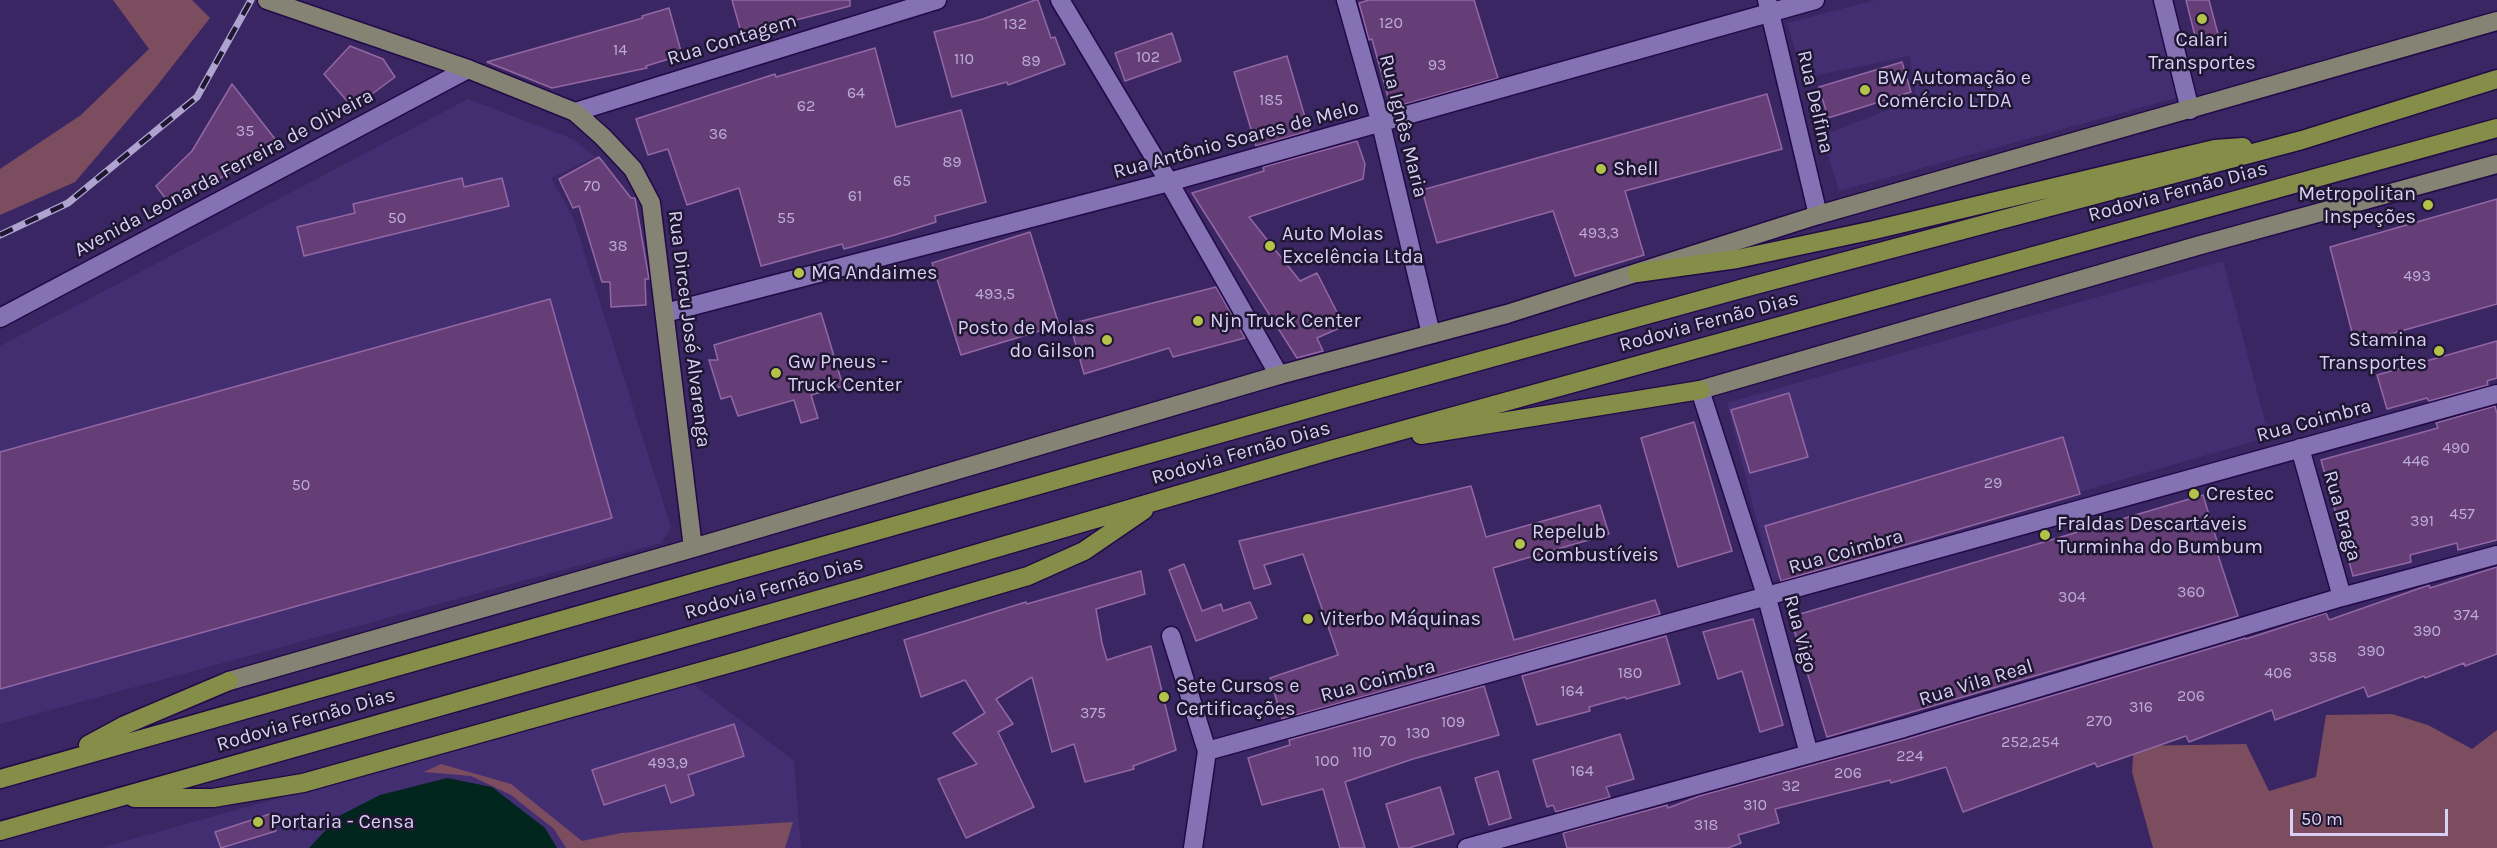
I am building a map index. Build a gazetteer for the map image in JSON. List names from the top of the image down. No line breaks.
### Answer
{"streets":{"highway":["Rodovia Fernão Dias"],"main road":["Rua Dirceu José Alvarenga"],"street":["Rua Contagem","Rua Delfina","Rua Ignês Maria","Rua Antônio Soares de Melo","Avenida Leonarda Ferreira de Oliveira","Rua Coimbra","Rua Braga","Rua Vigo","Rua Vila Real"]},"crossings":[["Rua Contagem","Rua Dirceu José Alvarenga"],["Rua Delfina","Rua Antônio Soares de Melo"],["Rua Ignês Maria","Rua Antônio Soares de Melo"],["Rua Antônio Soares de Melo","Rua Dirceu José Alvarenga"],["Avenida Leonarda Ferreira de Oliveira","Rua Dirceu José Alvarenga"],["Rua Coimbra","Rua Braga"],["Rua Coimbra","Rua Vigo"],["Rua Braga","Rua Vila Real"],["Rua Vigo","Rua Vila Real"]],"places":["Calari Transportes","BW Automação e Comércio LTDA","Shell","Metropolitan Inspeções","Auto Molas Excelência Ltda","MG Andaimes","Njn Truck Center","Posto de Molas do Gilson","Stamina Transportes","Gw Pneus - Truck Center","Crestec","Fraldas Descartáveis Turminha do Bumbum","Repelub Combustíveis","Viterbo Máquinas","Sete Cursos e Certificações","Portaria - Censa"],"house_numbers":["120","132","14","102","110","89","93","64","185","62","35","36","89","65","70","61","50","55","493,3","38","493","493,5","490","446","29","50","457","391","360","304","374","390","390","358","180","406","164","206","316","375","270","109","130","70","252,254","110","224","100","493,9","164","206","32","310","318"],"scale_bar":"50 m"}
